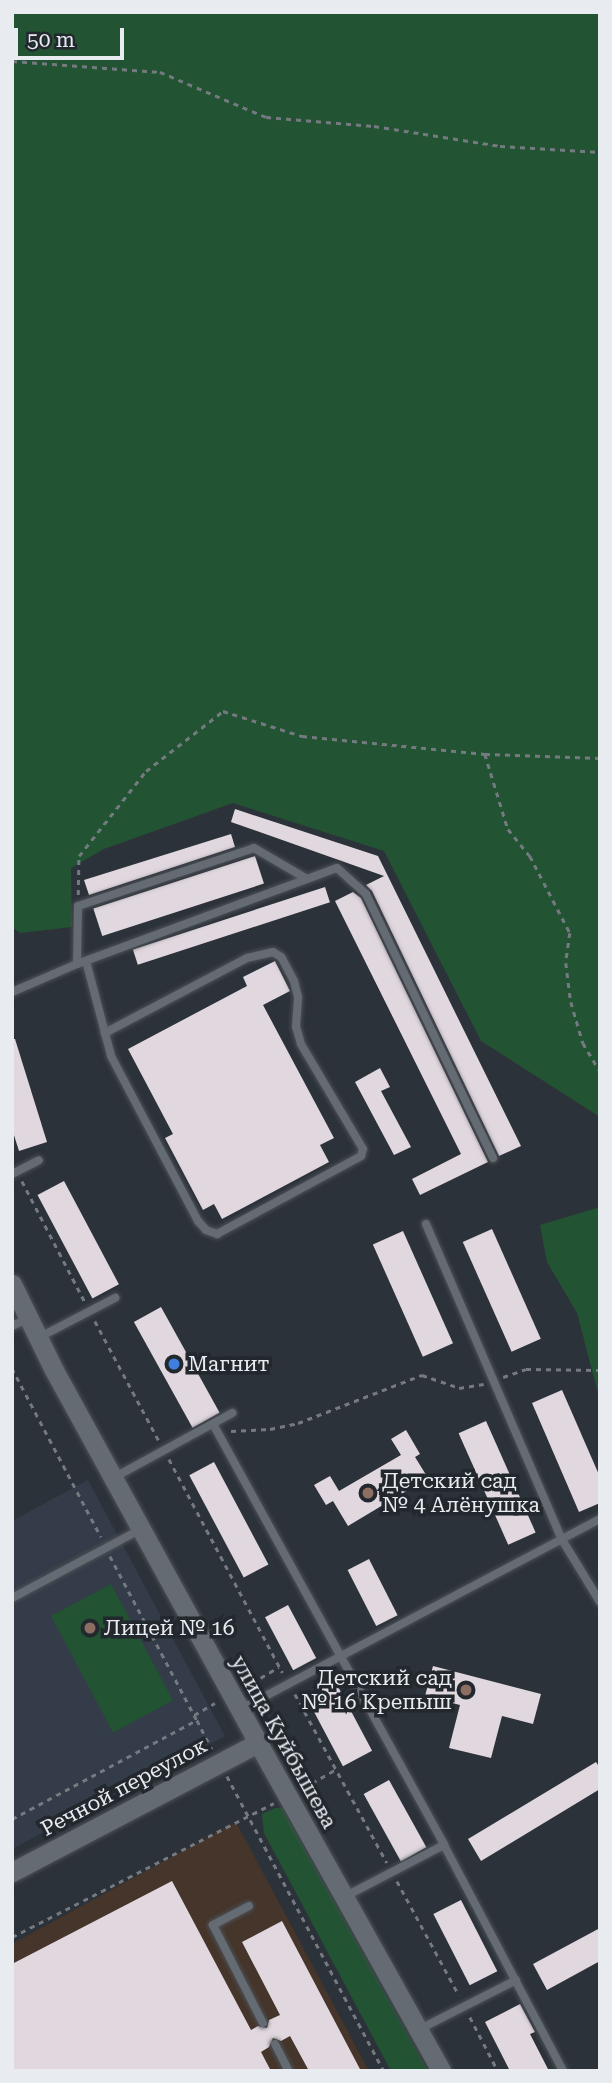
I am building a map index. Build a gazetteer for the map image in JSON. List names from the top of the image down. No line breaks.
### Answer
{"streets":{"main road":["улица Куйбышева","Речной переулок"]},"crossings":[["улица Куйбышева","Речной переулок"]],"places":["Магнит","Детский сад № 4 Алёнушка","Лицей № 16","Детский сад № 16 Крепыш"],"scale_bar":"50 m"}
